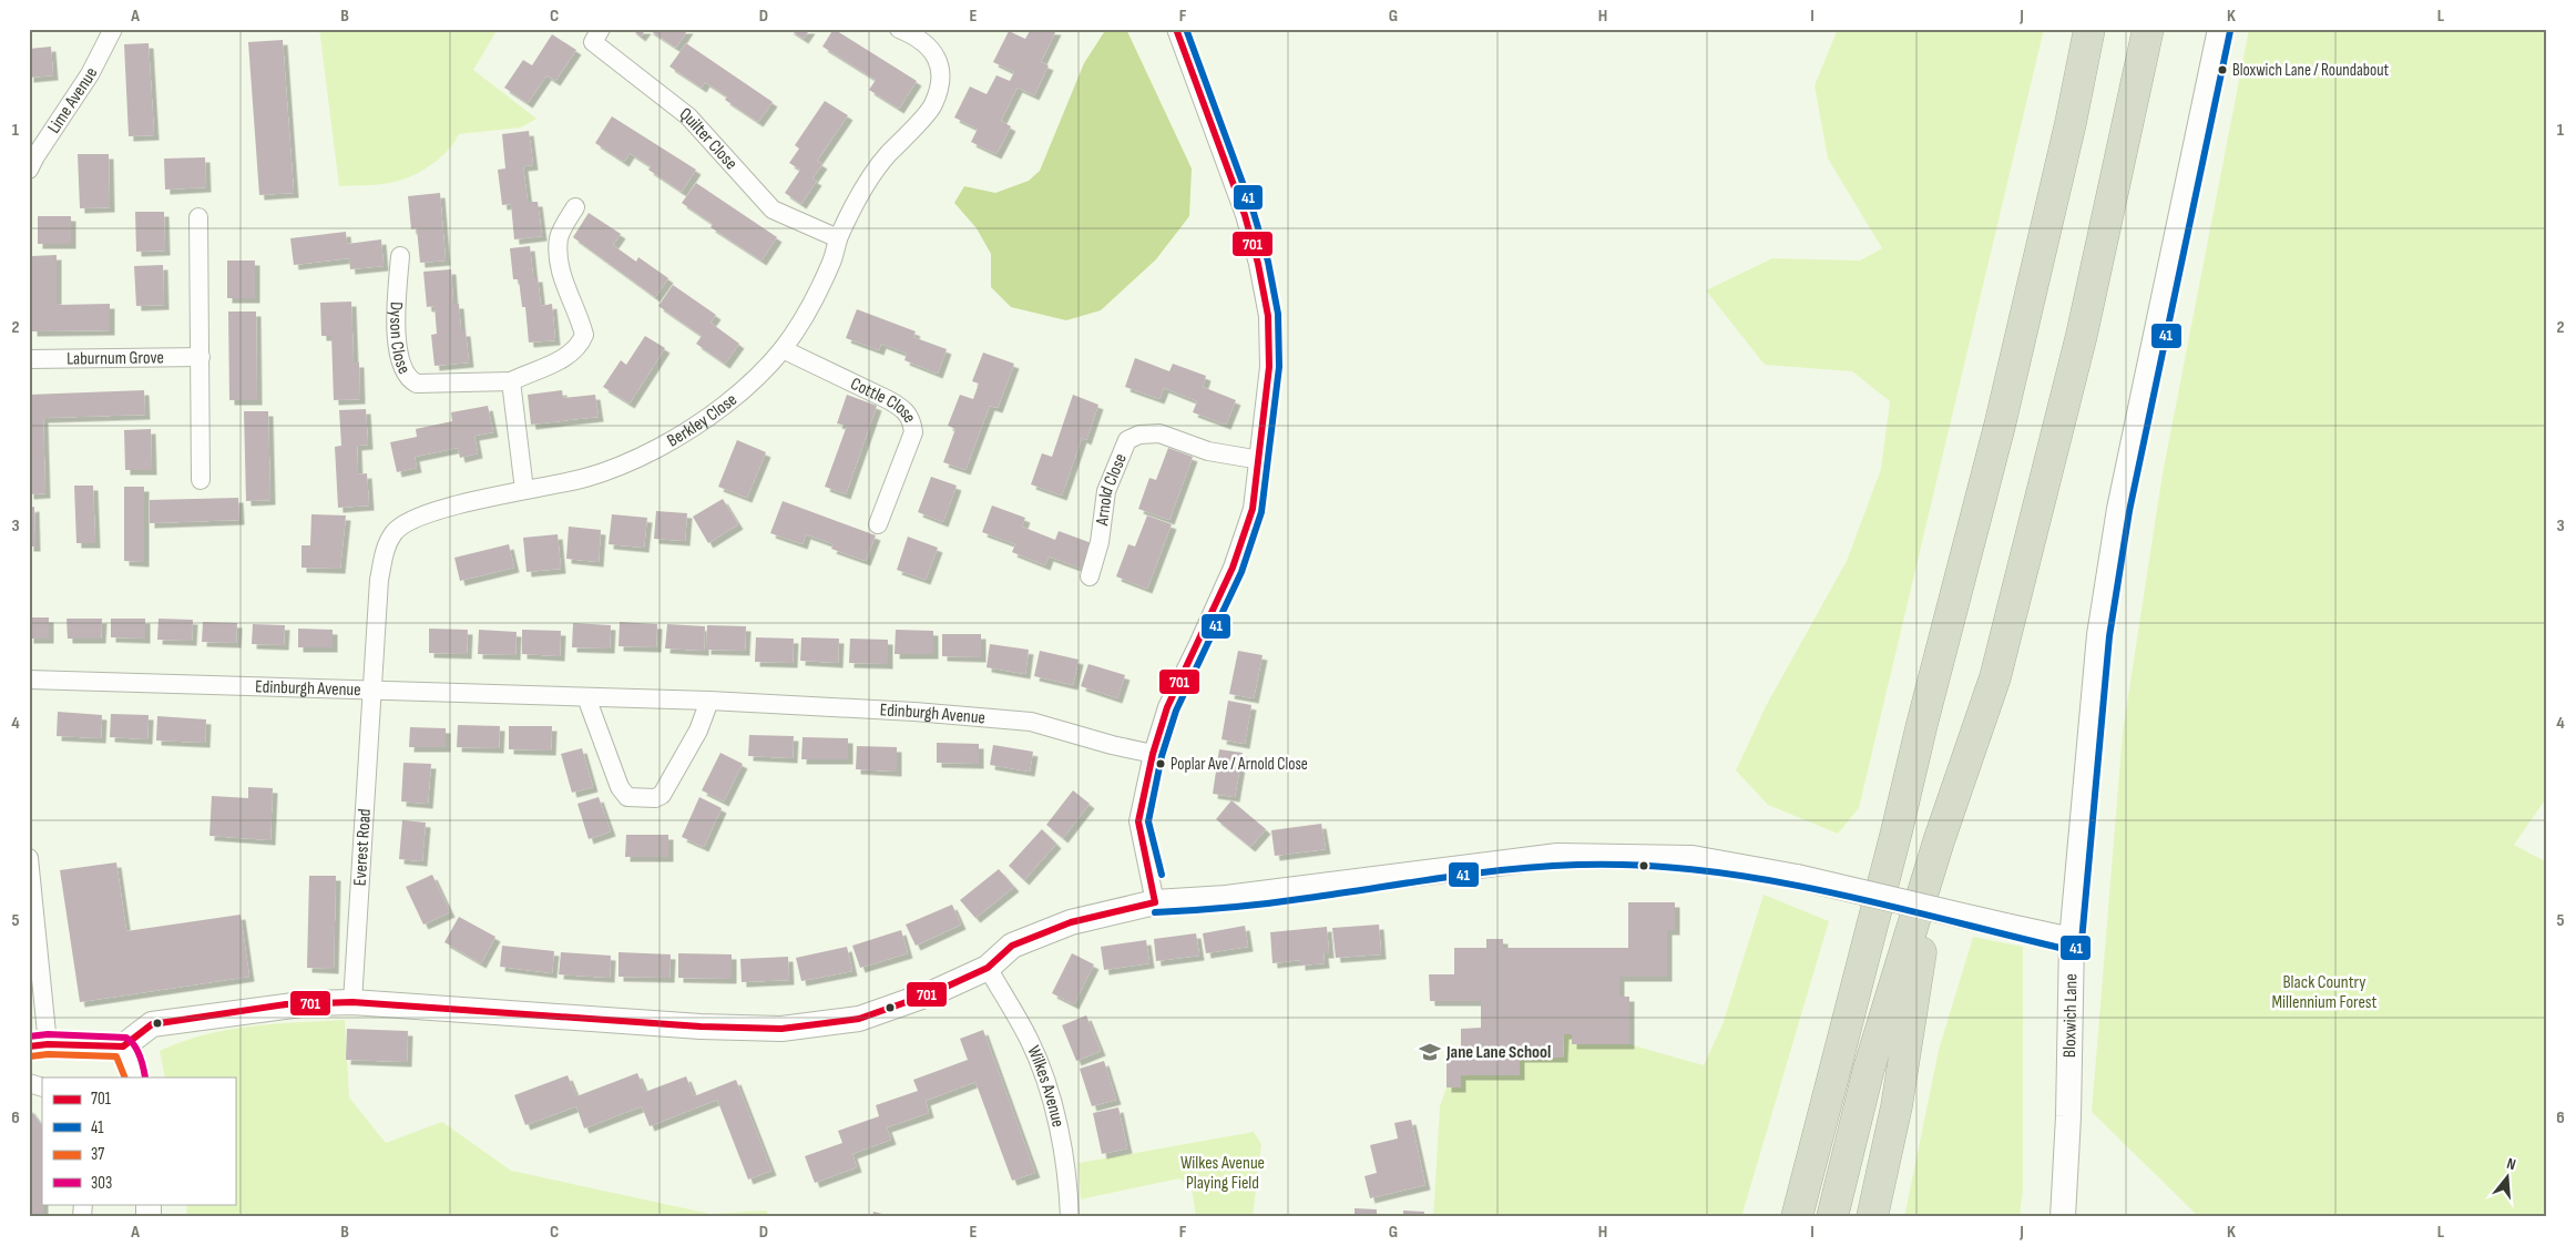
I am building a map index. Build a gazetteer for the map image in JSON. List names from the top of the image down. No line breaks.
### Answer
{"streets":{"street":["Lime Avenue","Quilter Close","Dyson Close","Laburnum Grove","Cottle Close","Berkley Close","Arnold Close","Edinburgh Avenue","Everest Road","Bloxwich Lane","Wilkes Avenue"]},"crossings":[["Quilter Close","Berkley Close"],["Cottle Close","Berkley Close"],["Berkley Close","Edinburgh Avenue"],["Berkley Close","Everest Road"],["Edinburgh Avenue","Everest Road"]],"parks":["Black Country Millennium Forest","Wilkes Avenue Playing Field"],"places":{"other":["Bloxwich Lane / Roundabout","Poplar Ave / Arnold Close"],"school or university":["Jane Lane School"]},"lines":["transit line 701","transit line 41","transit line 303","transit line 37"],"legend":["701","41","37","303"],"north":"top","grid":{"columns":["A","B","C","D","E","F","G","H","I","J","K","L"],"rows":["1","2","3","4","5","6"]}}
